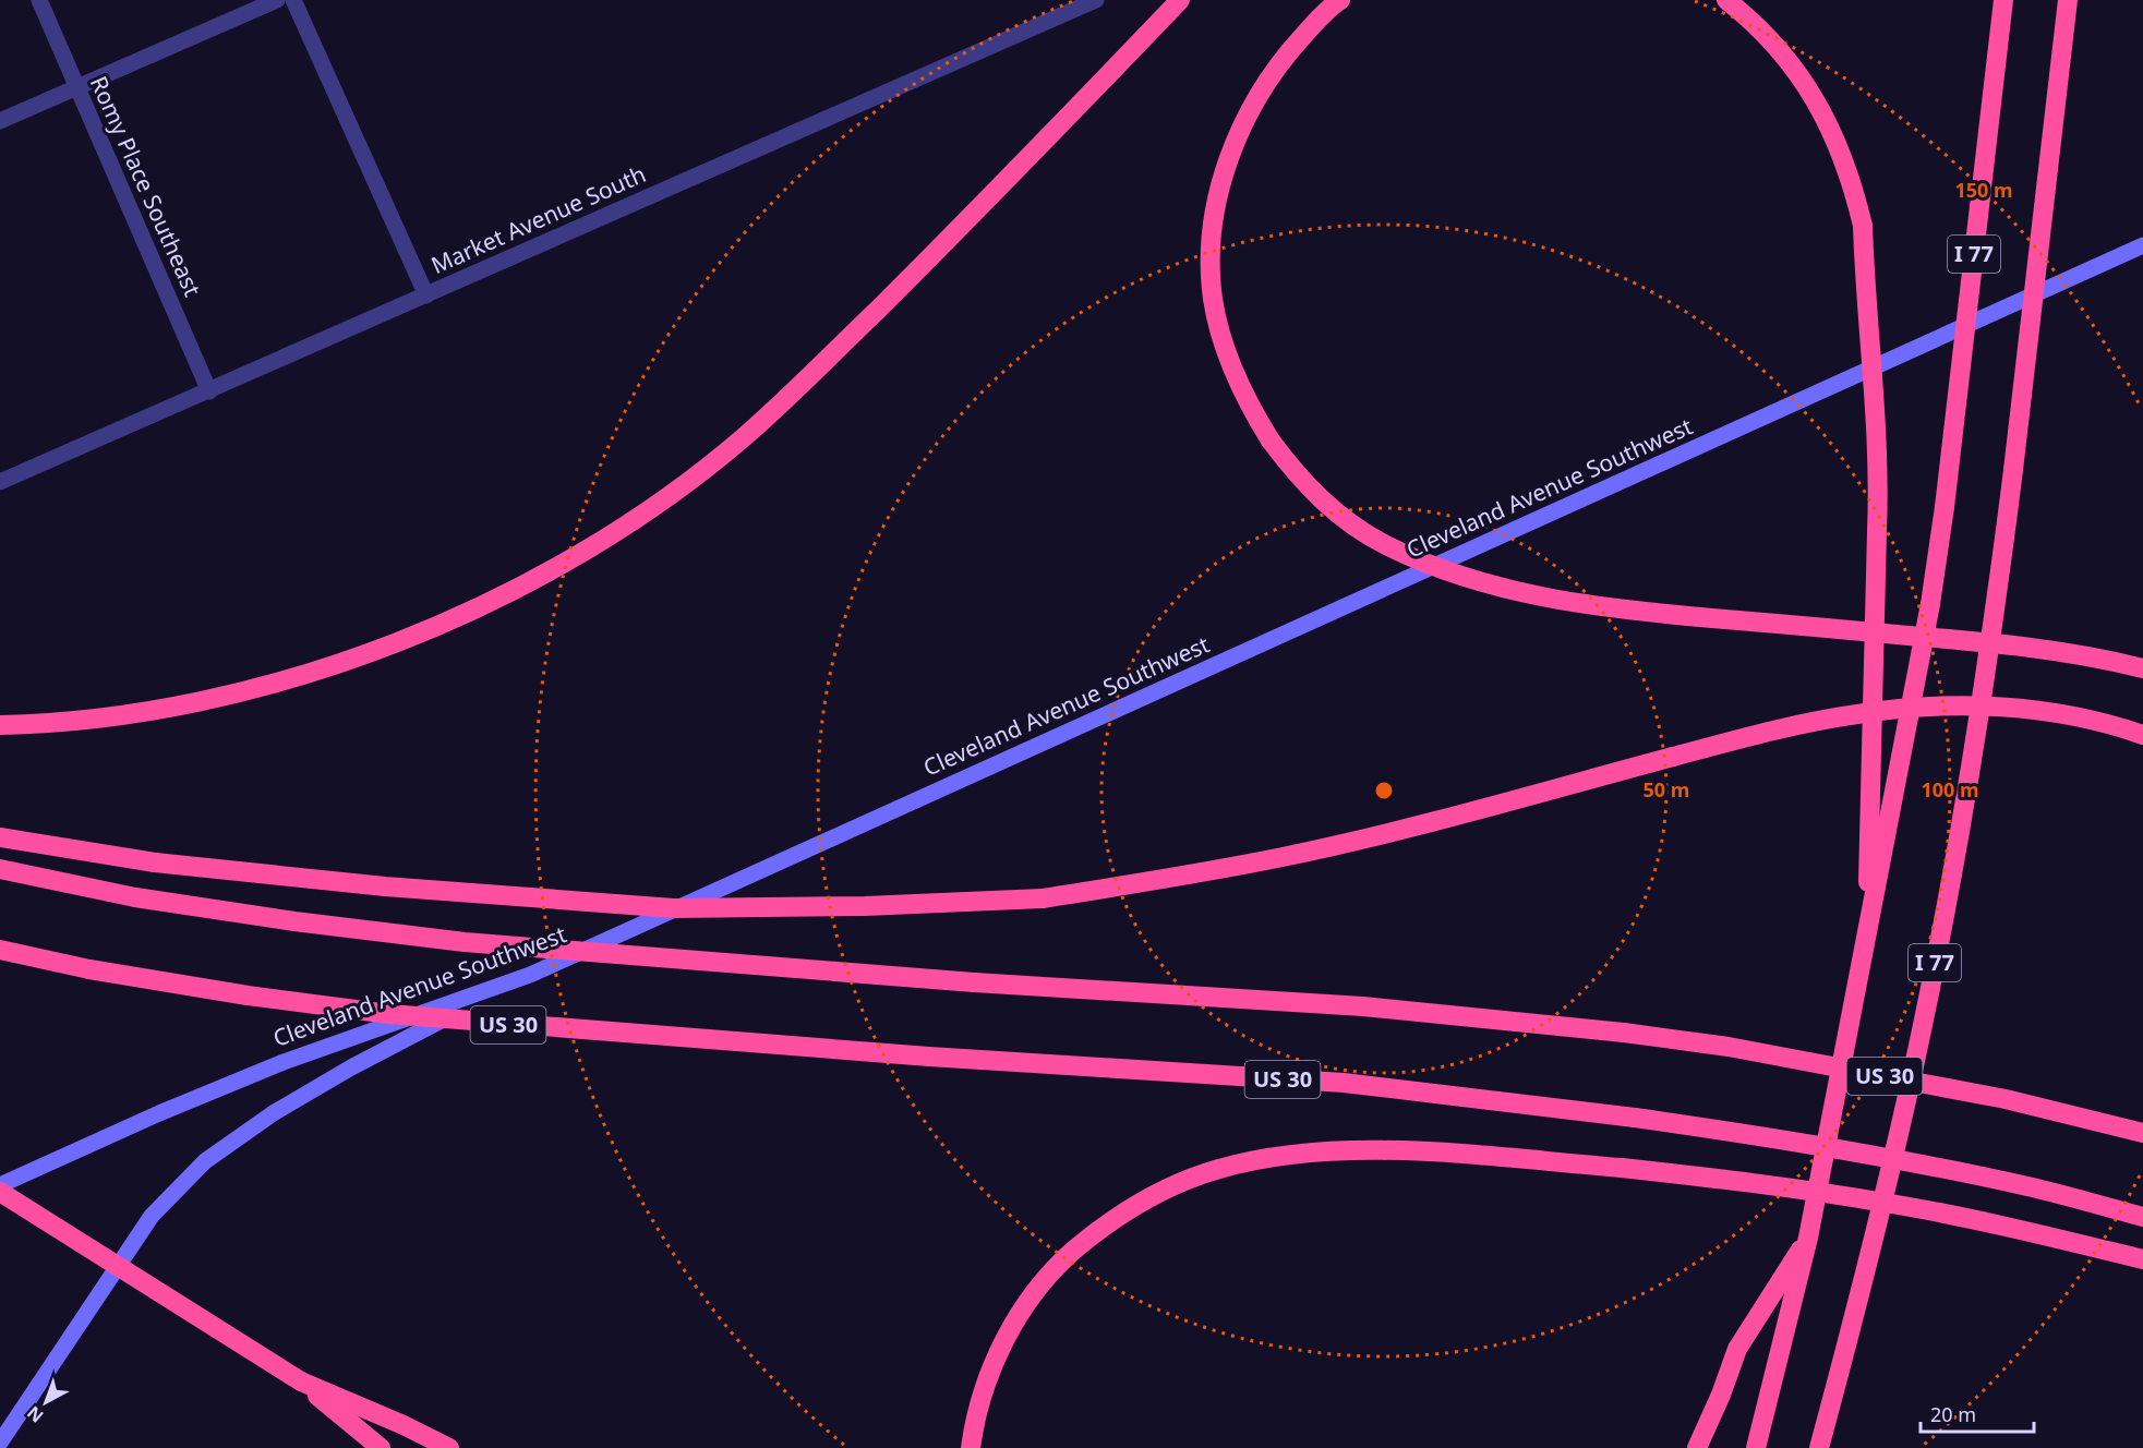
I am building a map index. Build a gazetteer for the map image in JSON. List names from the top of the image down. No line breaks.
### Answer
{"streets":{"highway":["I 77","US 30"],"main road":["Cleveland Avenue Southwest"],"street":["Romy Place Southeast","Market Avenue South"]},"crossings":[["Romy Place Southeast","Market Avenue South"]],"scale_bar":"20 m","north":"bottom left","rings":["150 m","50 m","100 m"]}
